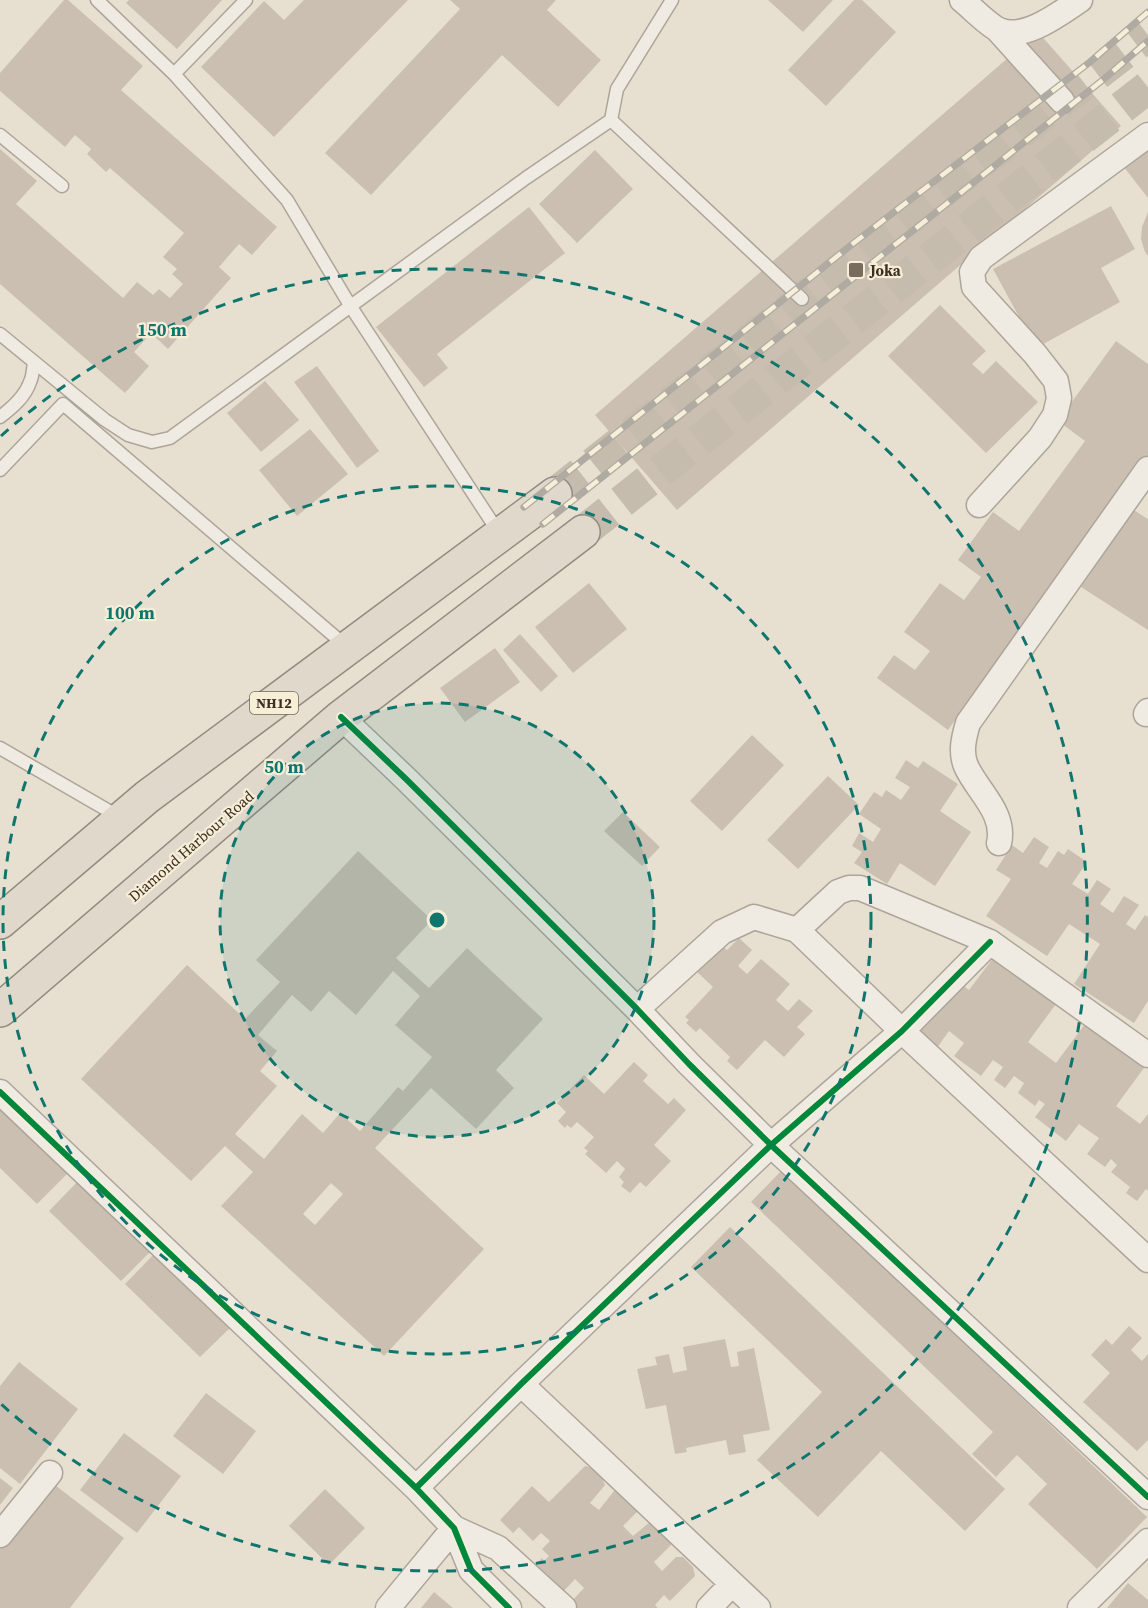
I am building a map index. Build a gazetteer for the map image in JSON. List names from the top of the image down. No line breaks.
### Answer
{"streets":{"highway":["NH12","Diamond Harbour Road"]},"places":{"transit":["Joka"]},"rings":["150 m","100 m","50 m"]}
